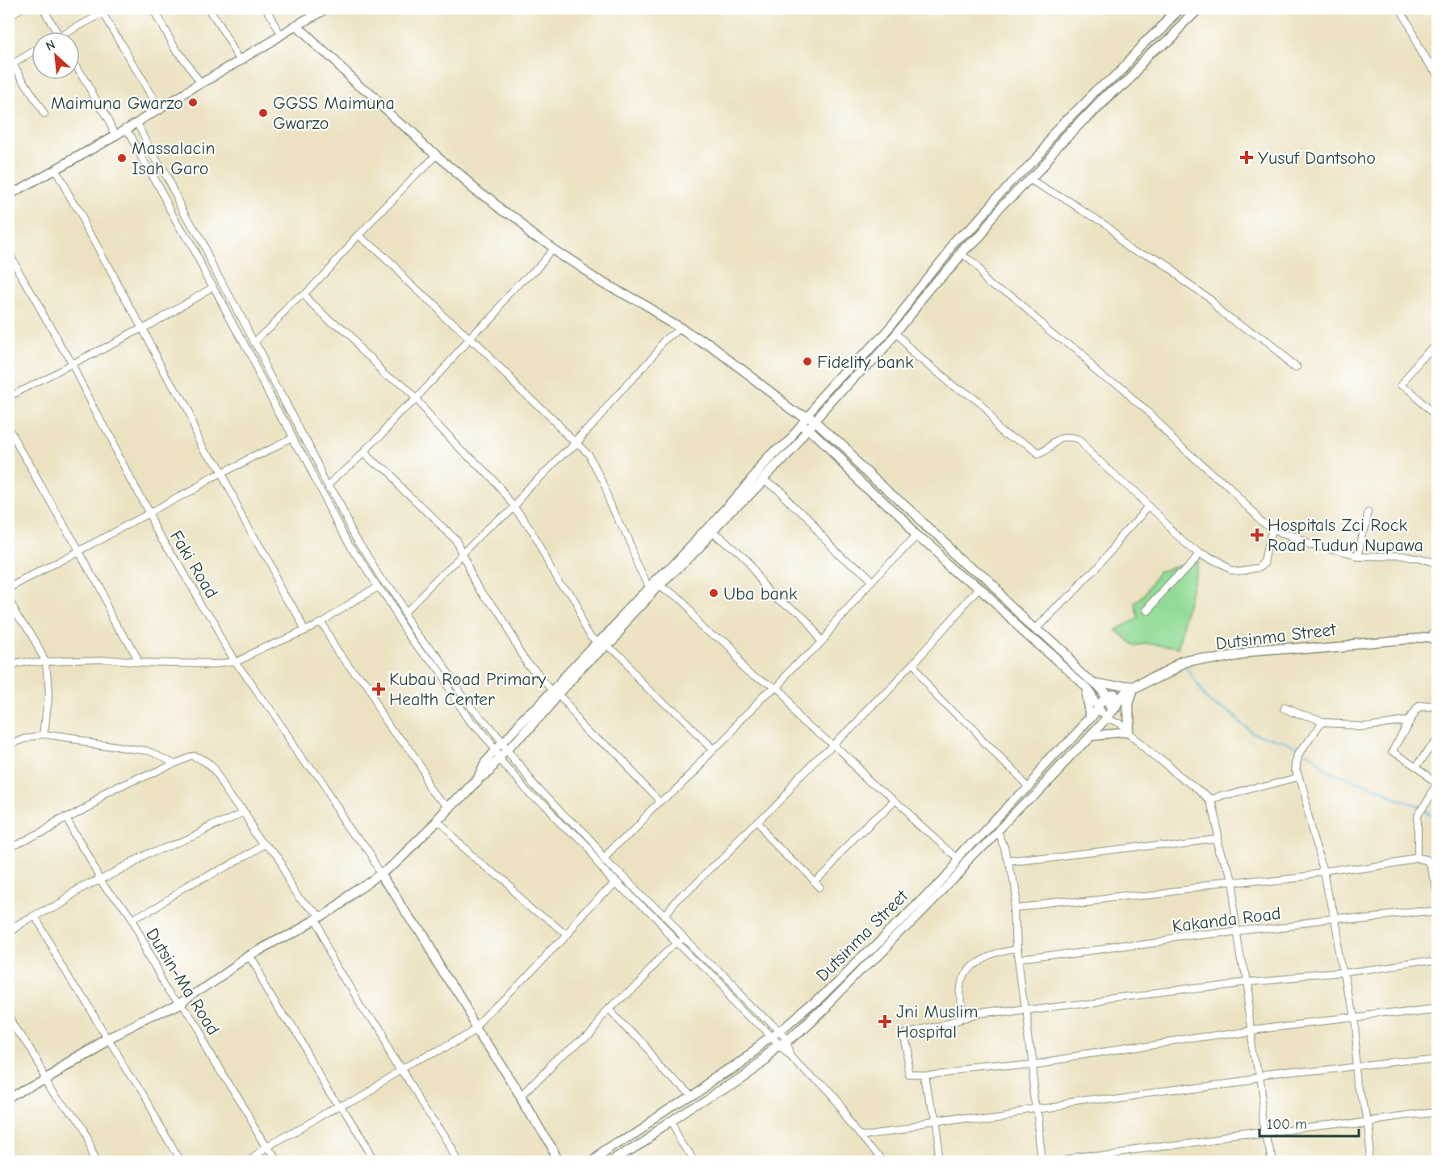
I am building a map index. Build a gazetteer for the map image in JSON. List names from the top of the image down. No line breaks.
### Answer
{"streets":{"street":["Faki Road","Dutsinma Street","Kakanda Road","Dutsin-Ma Road"]},"places":{"other":["Maimuna Gwarzo","GGSS Maimuna Gwarzo","Massalacin Isah Garo","Fidelity bank","Uba bank"],"health":["Yusuf Dantsoho","Hospitals Zci Rock Road Tudun Nupawa","Kubau Road Primary Health Center","Jni Muslim Hospital"]},"scale_bar":"100 m","north":"top left"}
